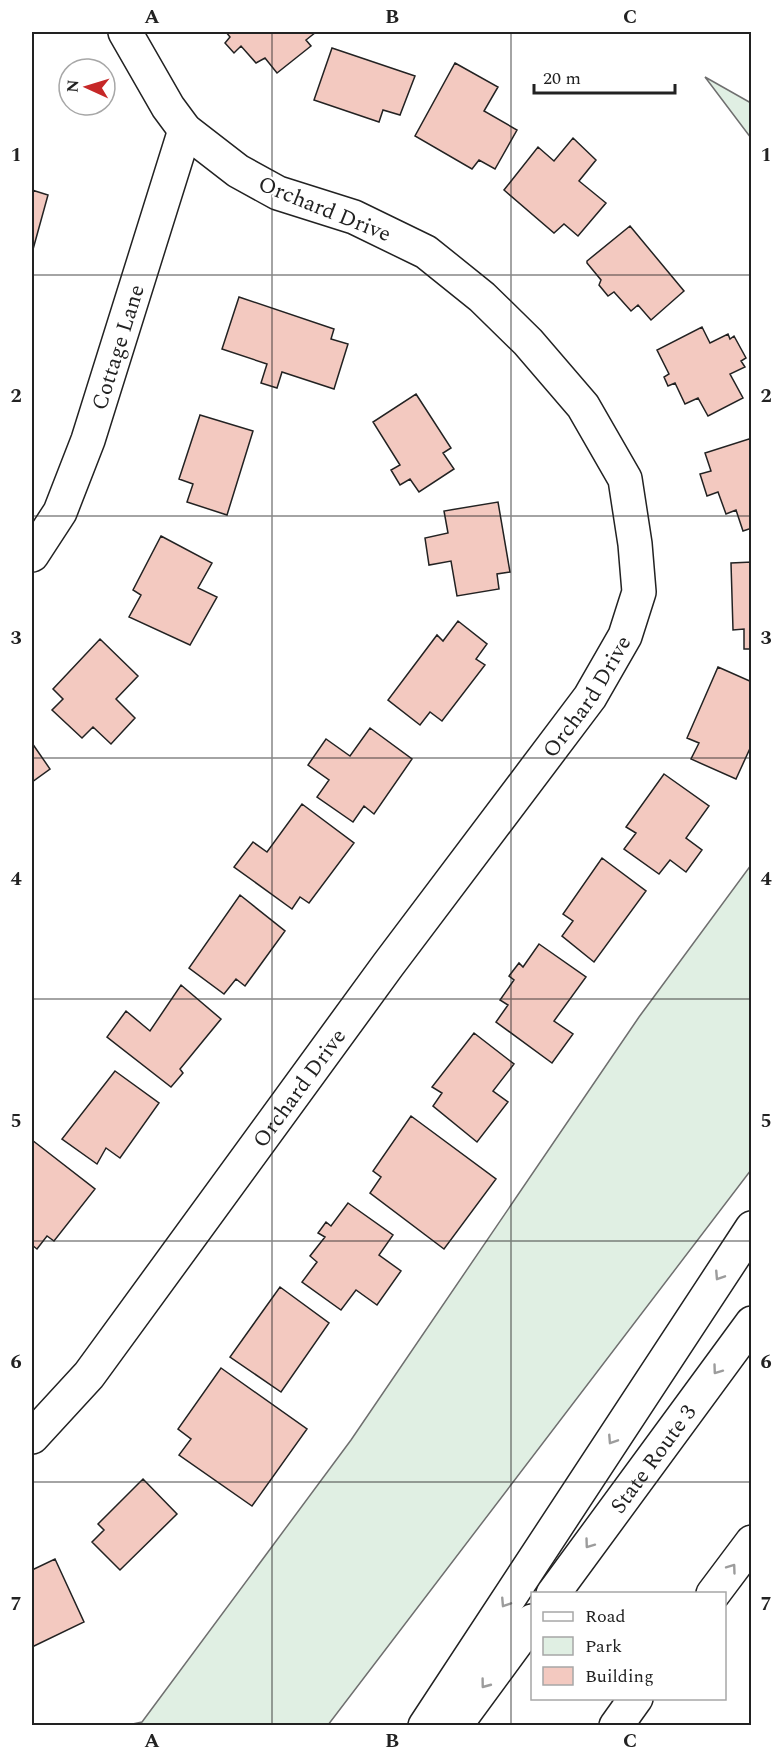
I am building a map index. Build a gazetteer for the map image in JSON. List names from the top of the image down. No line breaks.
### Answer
{"streets":{"main road":["Orchard Drive","Cottage Lane","State Route 3"]},"crossings":[["Orchard Drive","Cottage Lane"]],"legend":["Road","Park","Building"],"scale_bar":"20 m","north":"left","grid":{"columns":["A","B","C"],"rows":["1","2","3","4","5","6","7"]}}
